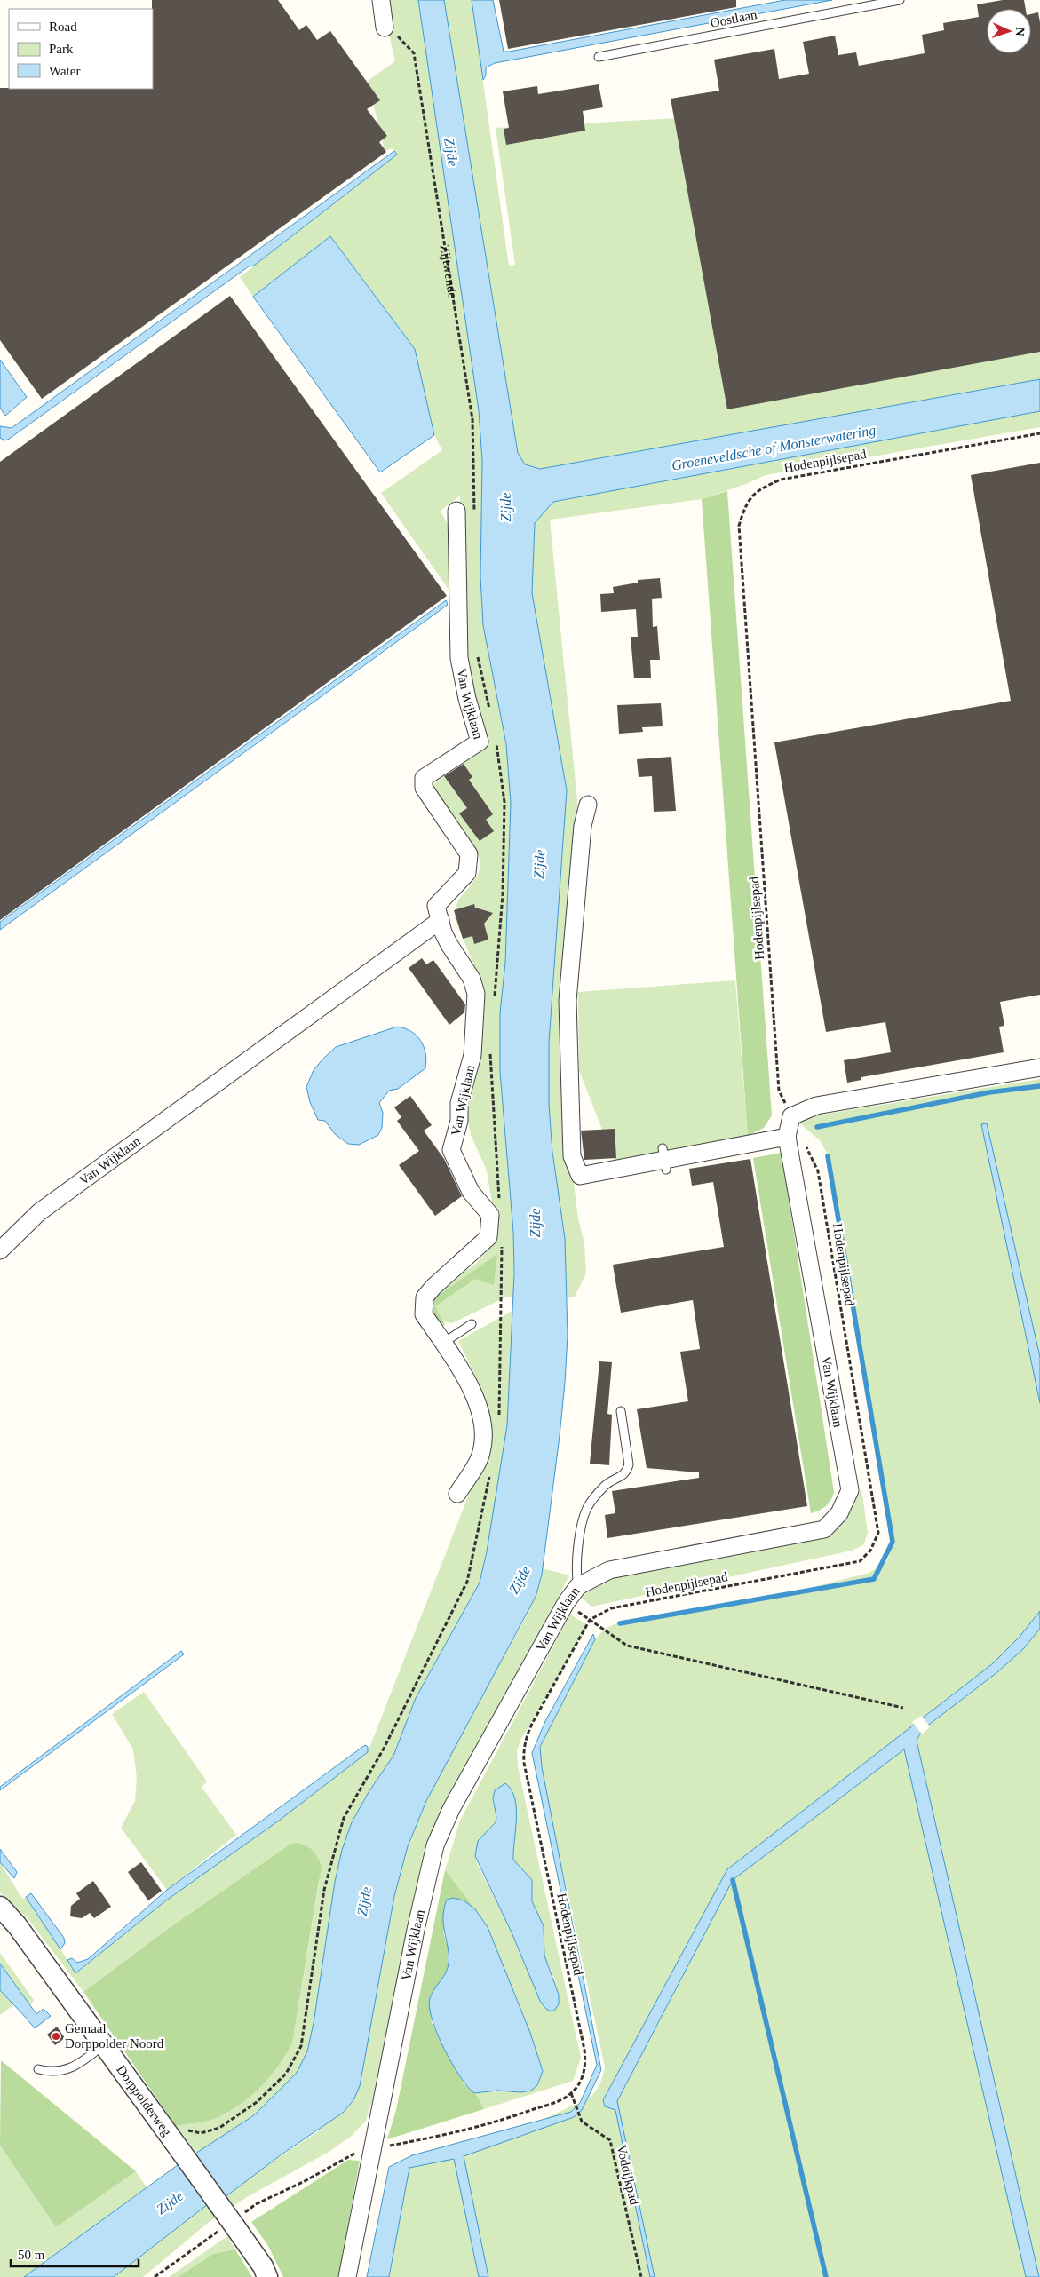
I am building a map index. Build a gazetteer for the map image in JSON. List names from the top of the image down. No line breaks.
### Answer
{"streets":{"street":["Van Wijklaan","Dorppolderweg"],"lane":["Oostlaan"],"path":["Zijtwende","Hodenpijlsepad","Voddijkpad"]},"crossings":[["Hodenpijlsepad","Van Wijklaan"],["Hodenpijlsepad","Voddijkpad"]],"water":["Zijde","Groeneveldsche of Monsterwatering"],"places":["Gemaal Dorppolder Noord"],"legend":["Road","Park","Water"],"scale_bar":"50 m","north":"right"}
